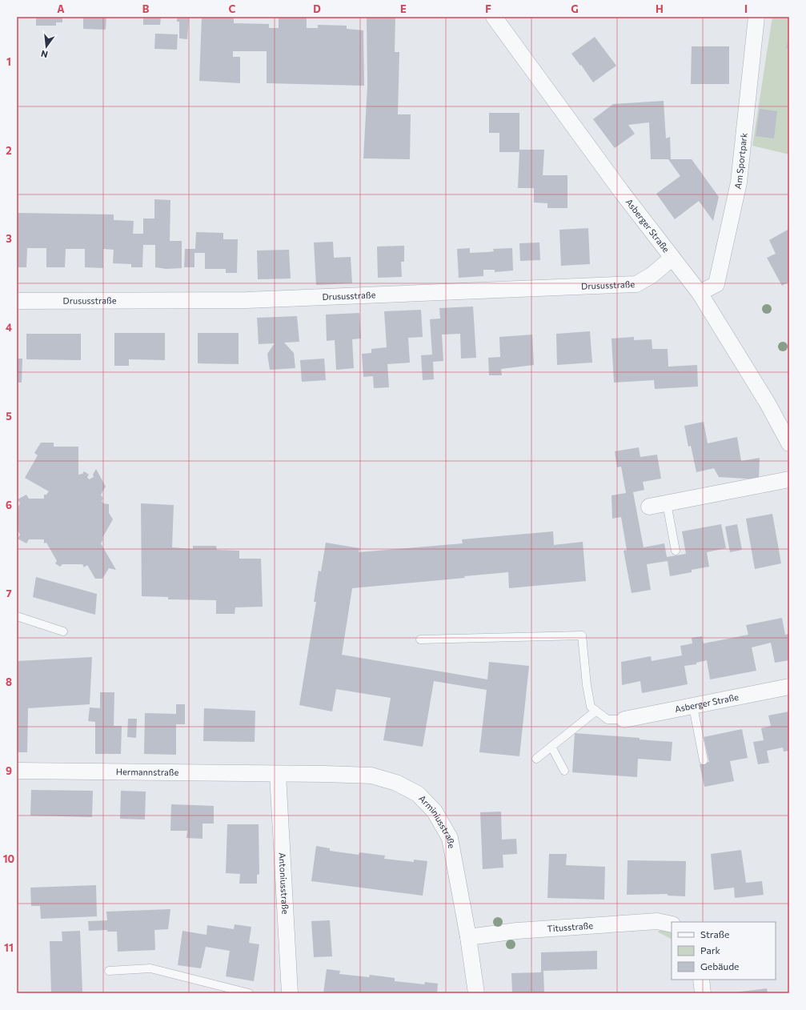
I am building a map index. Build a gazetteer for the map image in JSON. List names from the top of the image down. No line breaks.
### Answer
{"streets":{"street":["Am Sportpark","Asberger Straße","Drususstraße","Hermannstraße","Arminiusstraße","Antoniusstraße","Titusstraße"]},"crossings":[["Am Sportpark","Asberger Straße"],["Asberger Straße","Drususstraße"],["Hermannstraße","Arminiusstraße"],["Hermannstraße","Antoniusstraße"],["Arminiusstraße","Antoniusstraße"],["Arminiusstraße","Titusstraße"]],"legend":["Straße","Park","Gebäude"],"north":"bottom","grid":{"columns":["A","B","C","D","E","F","G","H","I"],"rows":["1","2","3","4","5","6","7","8","9","10","11"]}}
